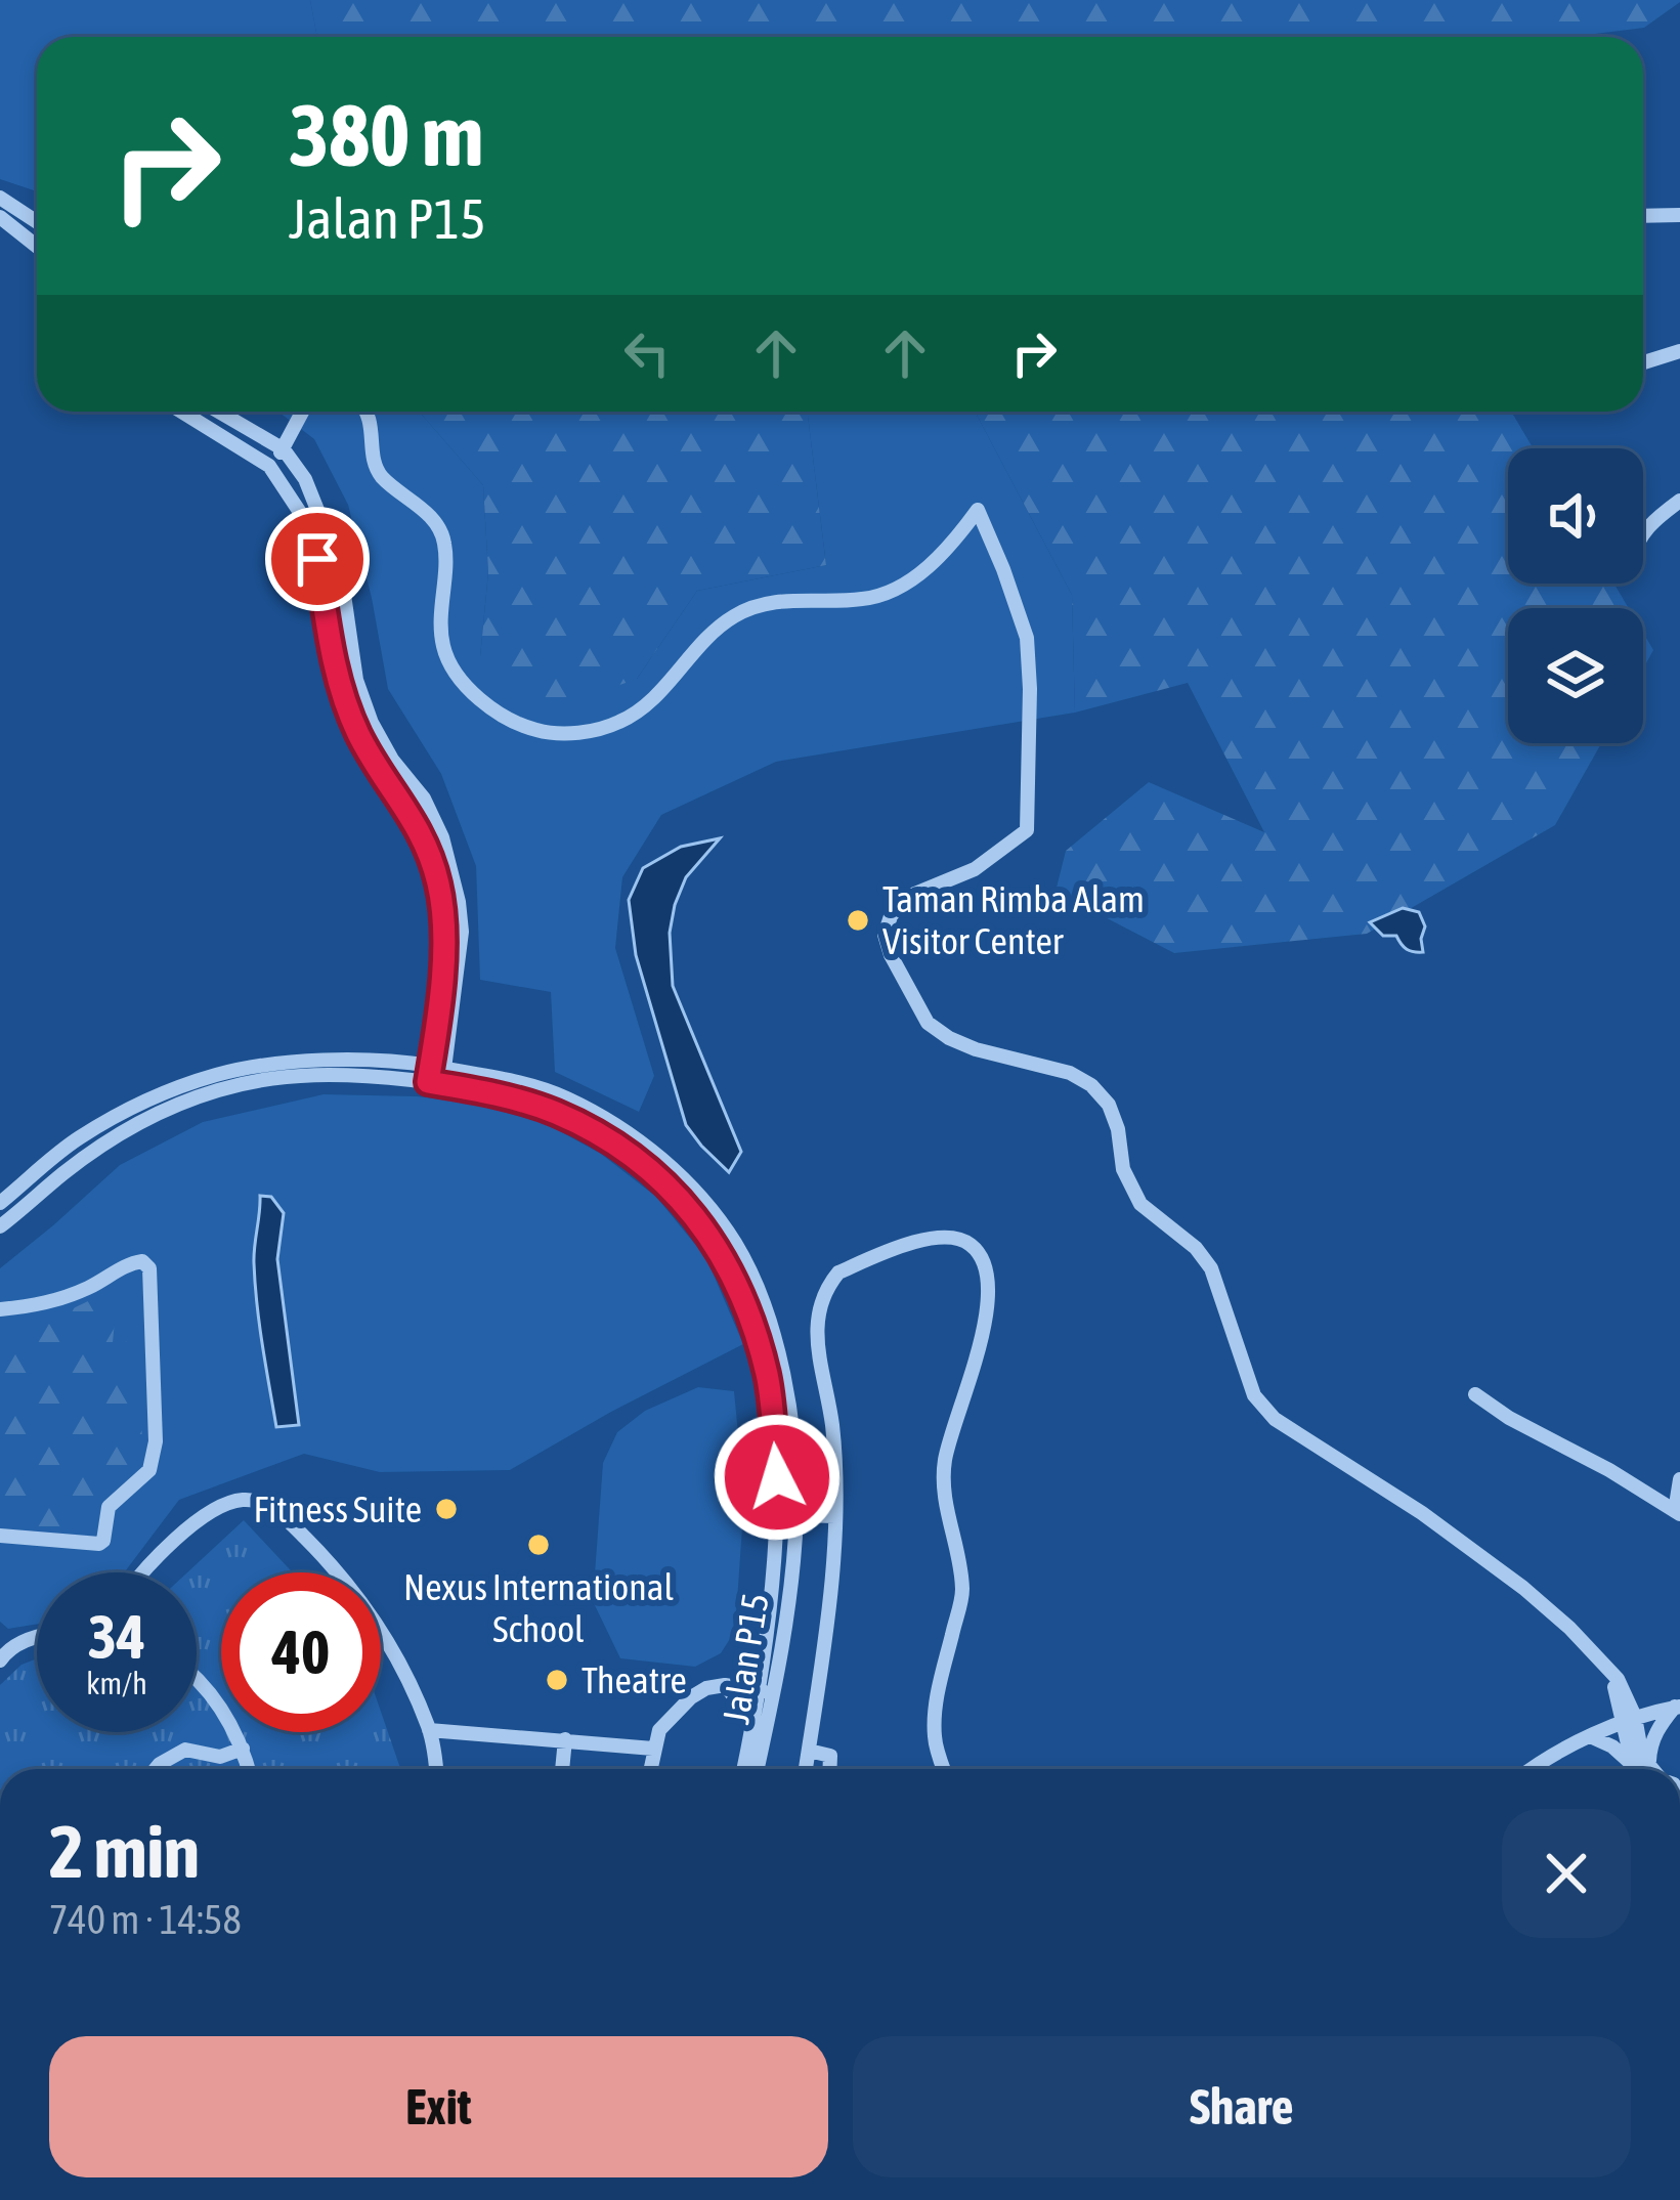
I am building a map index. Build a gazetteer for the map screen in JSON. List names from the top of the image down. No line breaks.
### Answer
{"streets":{"street":["Jalan P15"]},"places":["Taman Rimba Alam Visitor Center","Fitness Suite","Nexus International School","Theatre"],"page":{"turn":["380 m","Jalan P15"],"speed":"34 km/h","limit":"40","heading":["2 min","740 m · 14:58"],"buttons":["Exit","Share"]}}
